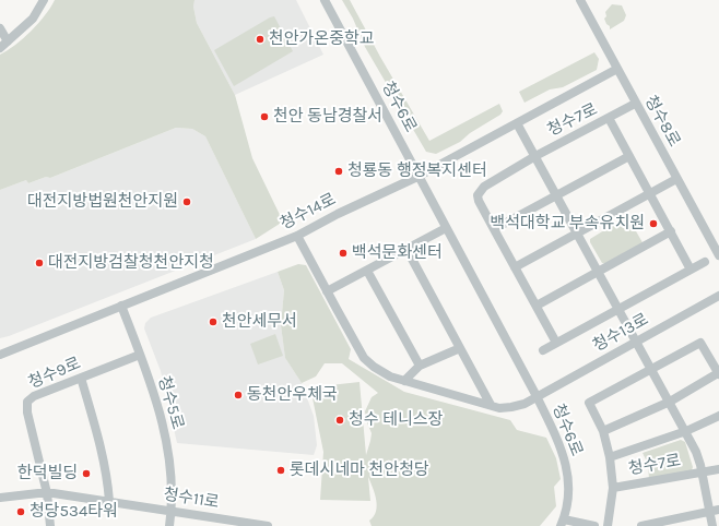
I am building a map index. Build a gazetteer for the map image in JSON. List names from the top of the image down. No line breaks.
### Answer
{"streets":{"street":["청수6로","청수7로","청수8로","청수14로","청수13로","청수9로","청수5로","청수11로"]},"crossings":[["청수6로","청수14로"],["청수6로","청수13로"],["청수7로","청수14로"],["청수7로","청수13로"],["청수8로","청수14로"],["청수14로","청수5로"],["청수9로","청수5로"],["청수9로","청수11로"],["청수5로","청수11로"]],"places":["천안가온중학교","천안 동남경찰서","청룡동 행정복지센터","대전지방법원천안지원","백석대학교 부속유치원","백석문화센터","대전지방검찰청천안지청","천안세무서","동천안우체국","청수 테니스장","롯데시네마 천안청당","한덕빌딩","청당534타워"]}
